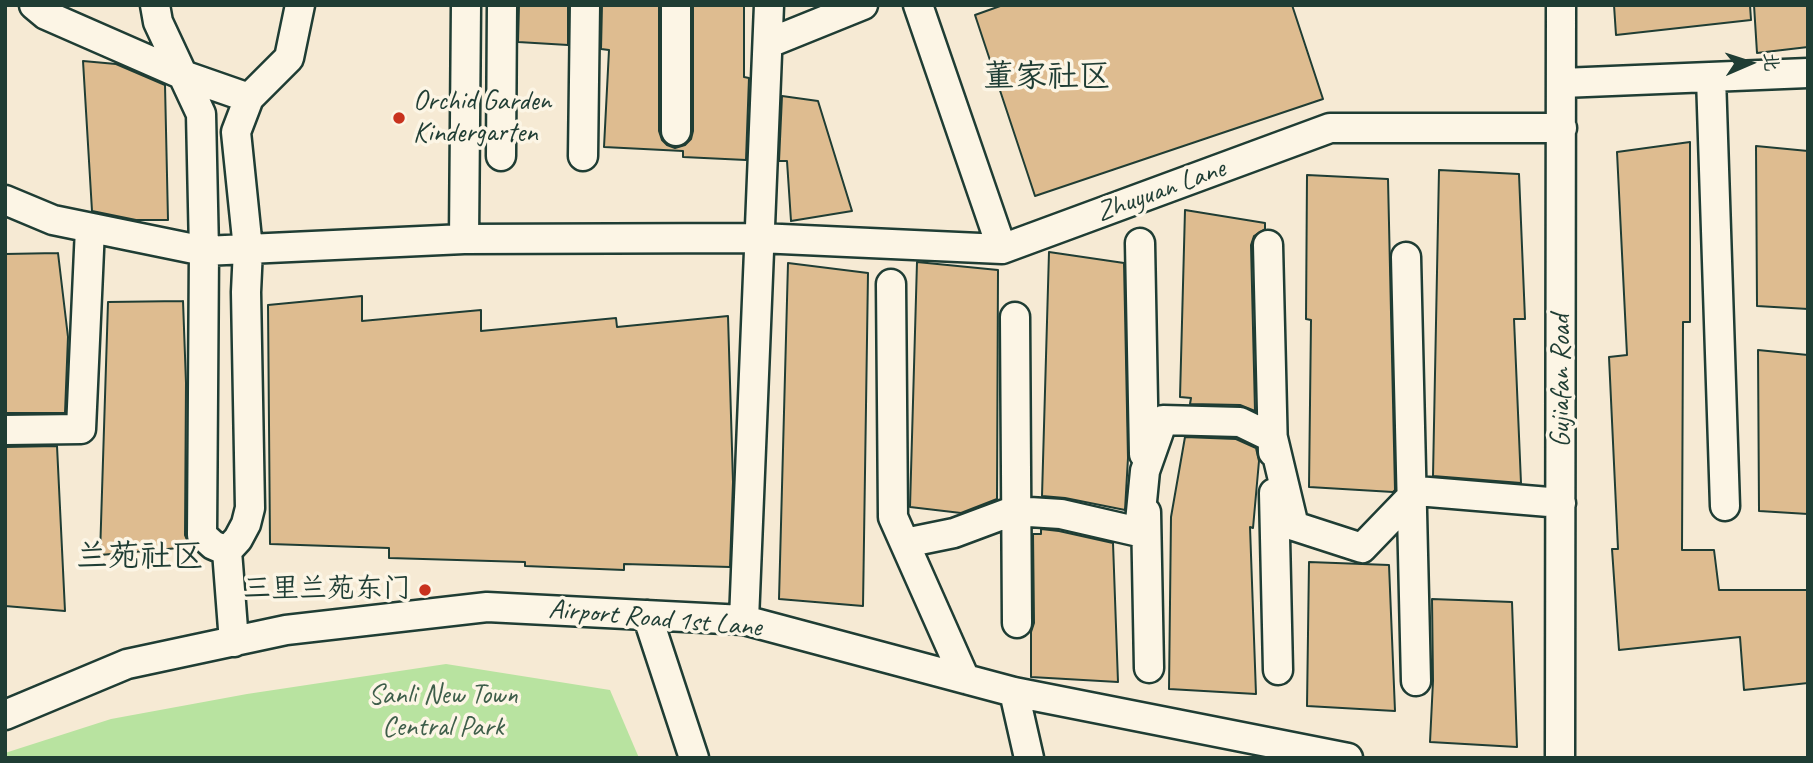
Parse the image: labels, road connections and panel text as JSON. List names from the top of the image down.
{
  "streets": {
    "street": ["Zhuyuan Lane", "Gujiafan Road", "Airport Road 1st Lane"]
  },
  "crossings": [
    ["Zhuyuan Lane", "Gujiafan Road"]
  ],
  "districts": ["董家社区", "兰苑社区"],
  "parks": ["Sanli New Town Central Park"],
  "places": ["Orchid Garden Kindergarten", "三里兰苑东门"],
  "north": "right"
}
